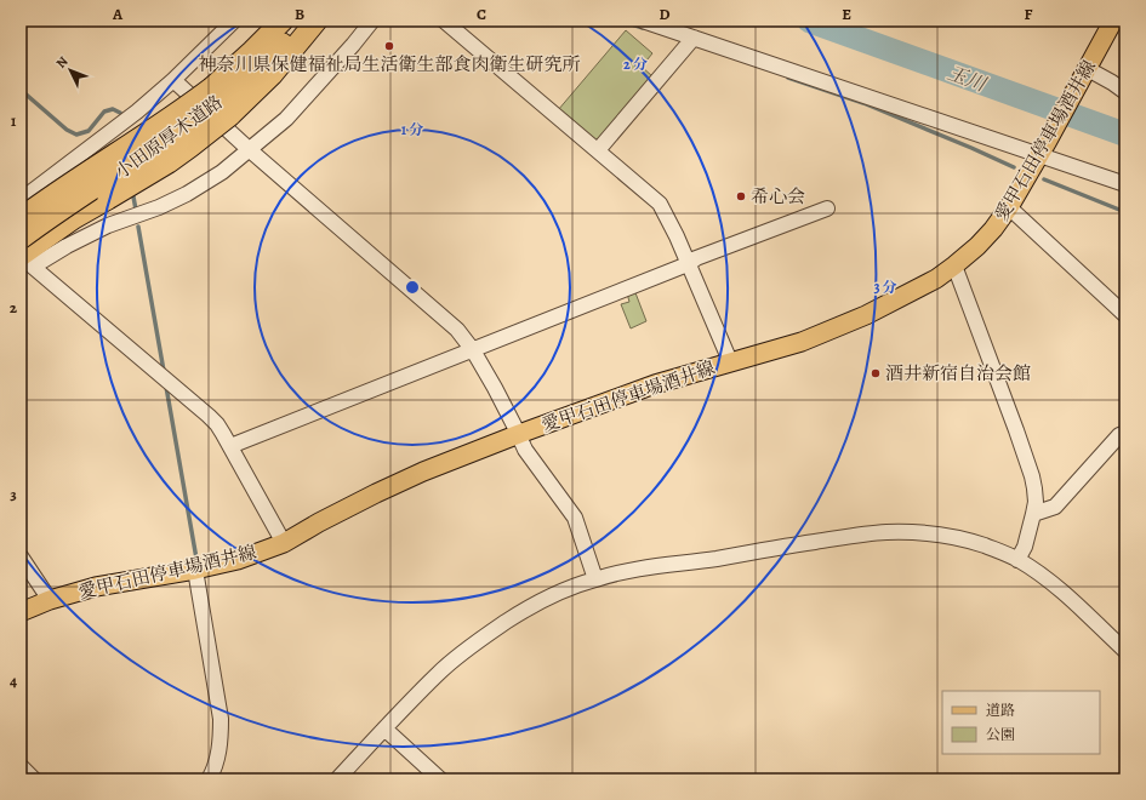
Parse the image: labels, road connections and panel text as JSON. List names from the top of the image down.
{
  "streets": {
    "highway": ["小田原厚木道路"],
    "main road": ["愛甲石田停車場酒井線"]
  },
  "water": ["玉川"],
  "places": ["神奈川県保健福祉局生活衛生部食肉衛生研究所", "希心会", "酒井新宿自治会館"],
  "legend": ["道路", "公園"],
  "north": "top left",
  "grid": {
    "columns": [
      "A",
      "B",
      "C",
      "D",
      "E",
      "F"
    ],
    "rows": [
      "1",
      "2",
      "3",
      "4"
    ]
  },
  "rings": ["2 分", "1 分", "3 分"]
}
